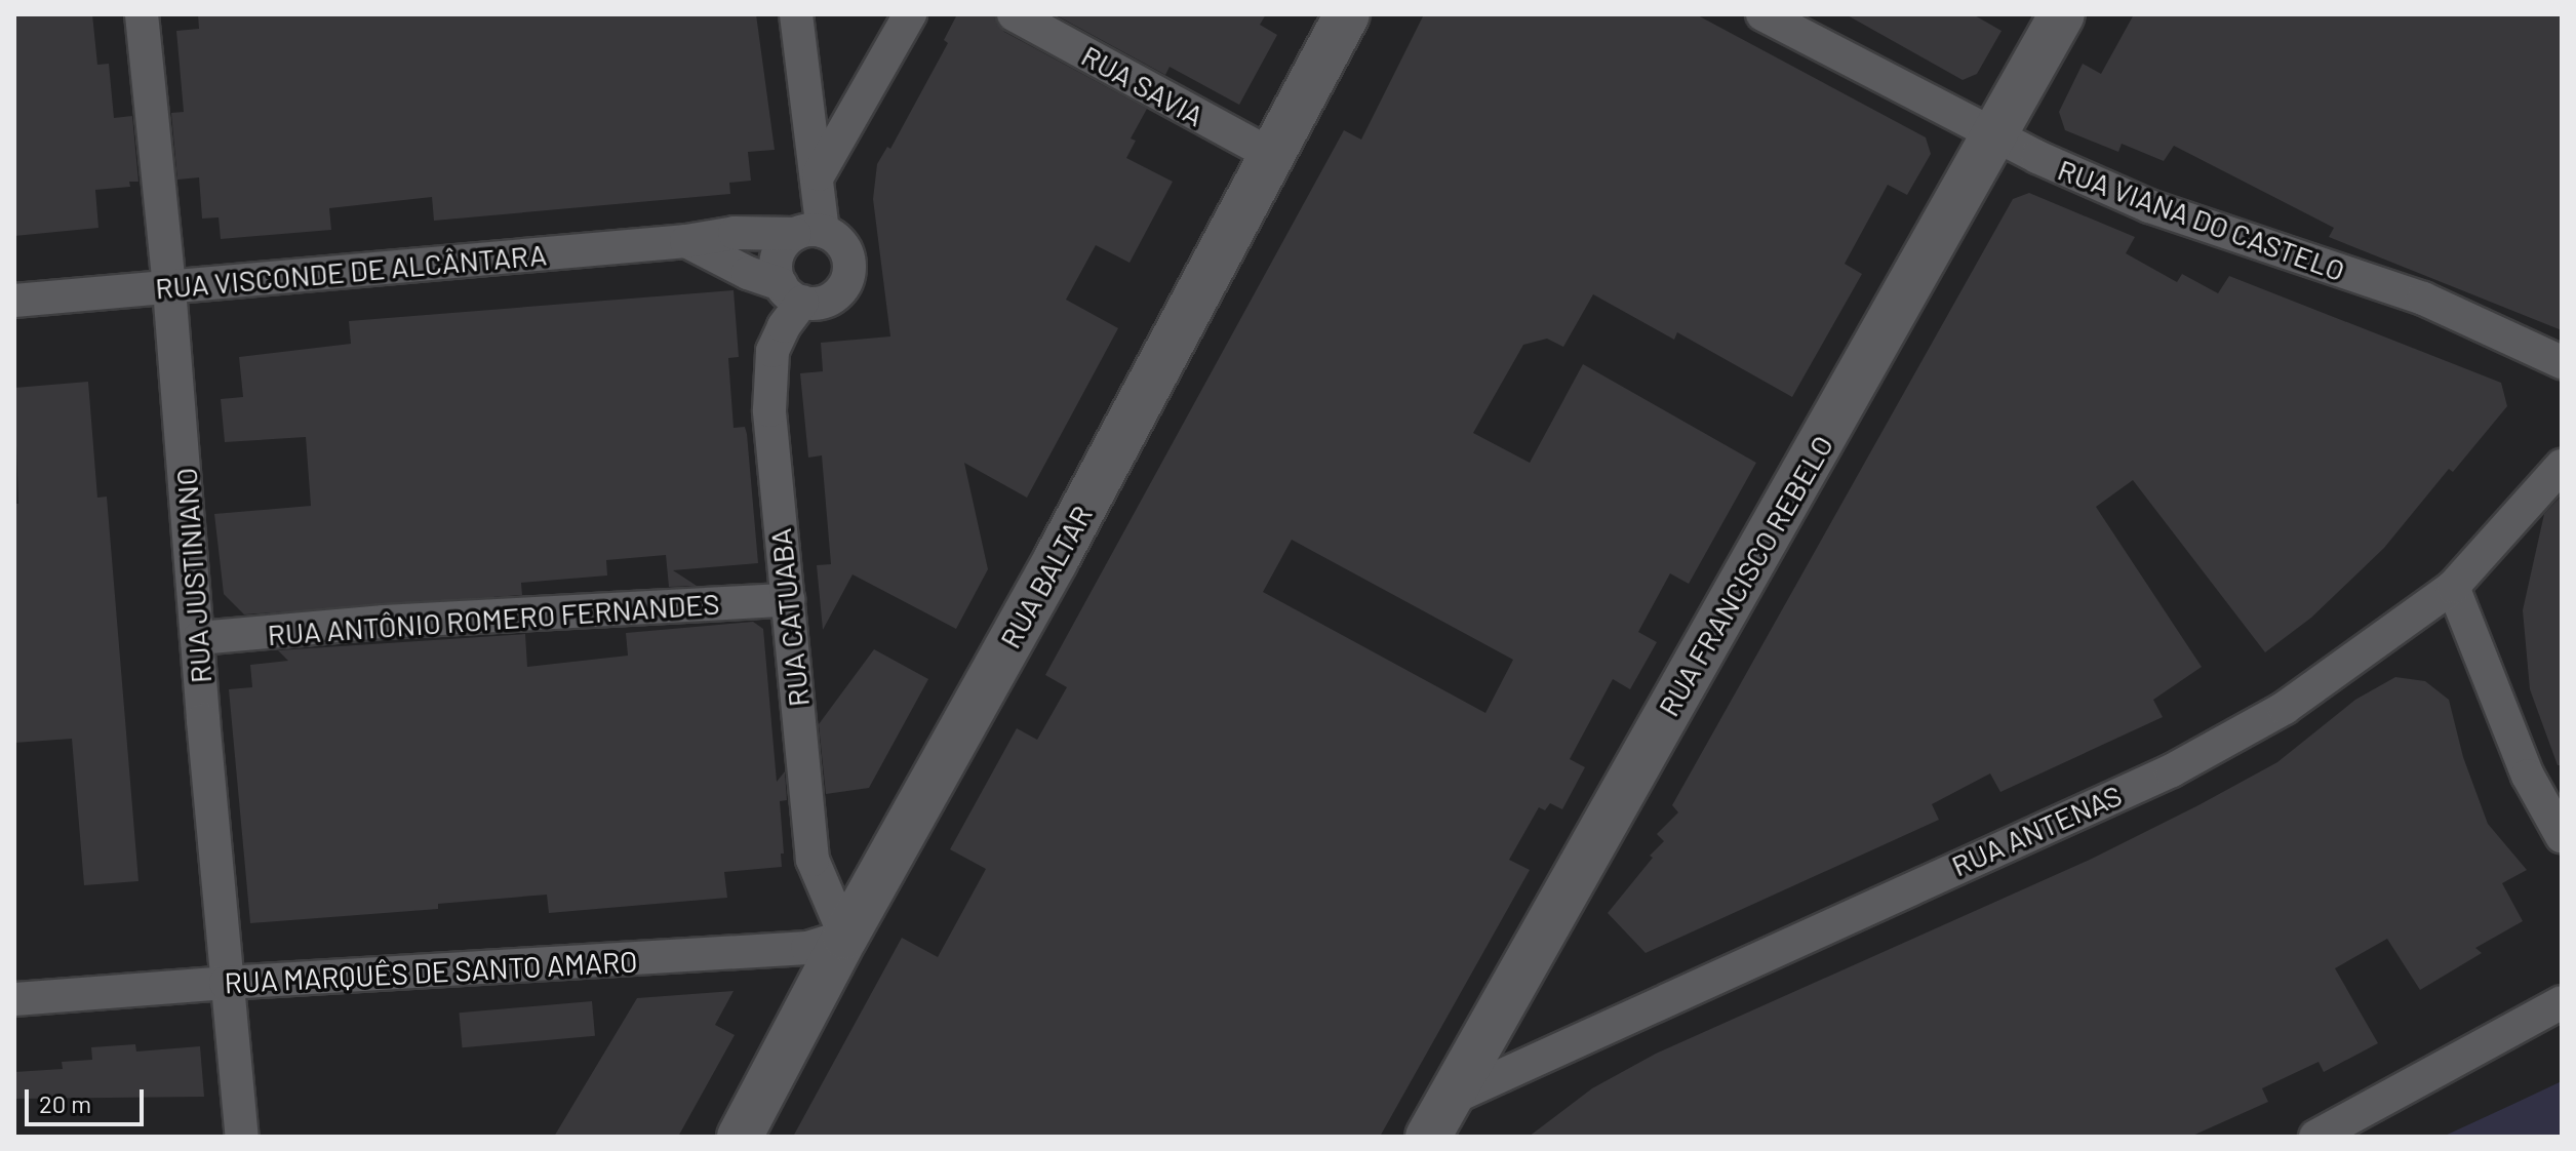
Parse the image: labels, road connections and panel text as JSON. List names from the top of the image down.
{
  "streets": {
    "street": [
      "RUA SAVIA",
      "RUA VIANA DO CASTELO",
      "RUA VISCONDE DE ALCÂNTARA",
      "RUA JUSTINIANO",
      "RUA FRANCISCO REBELO",
      "RUA BALTAR",
      "RUA CATUABA",
      "RUA ANTÔNIO ROMERO FERNANDES",
      "RUA ANTENAS",
      "RUA MARQUÊS DE SANTO AMARO"
    ]
  },
  "crossings": [
    ["RUA SAVIA", "RUA BALTAR"],
    ["RUA VIANA DO CASTELO", "RUA FRANCISCO REBELO"],
    ["RUA VISCONDE DE ALCÂNTARA", "RUA JUSTINIANO"],
    ["RUA VISCONDE DE ALCÂNTARA", "RUA CATUABA"],
    ["RUA JUSTINIANO", "RUA ANTÔNIO ROMERO FERNANDES"],
    ["RUA JUSTINIANO", "RUA MARQUÊS DE SANTO AMARO"],
    ["RUA FRANCISCO REBELO", "RUA ANTENAS"],
    ["RUA BALTAR", "RUA CATUABA"],
    ["RUA BALTAR", "RUA MARQUÊS DE SANTO AMARO"],
    ["RUA CATUABA", "RUA ANTÔNIO ROMERO FERNANDES"],
    ["RUA CATUABA", "RUA MARQUÊS DE SANTO AMARO"]
  ],
  "scale_bar": "20 m"
}
